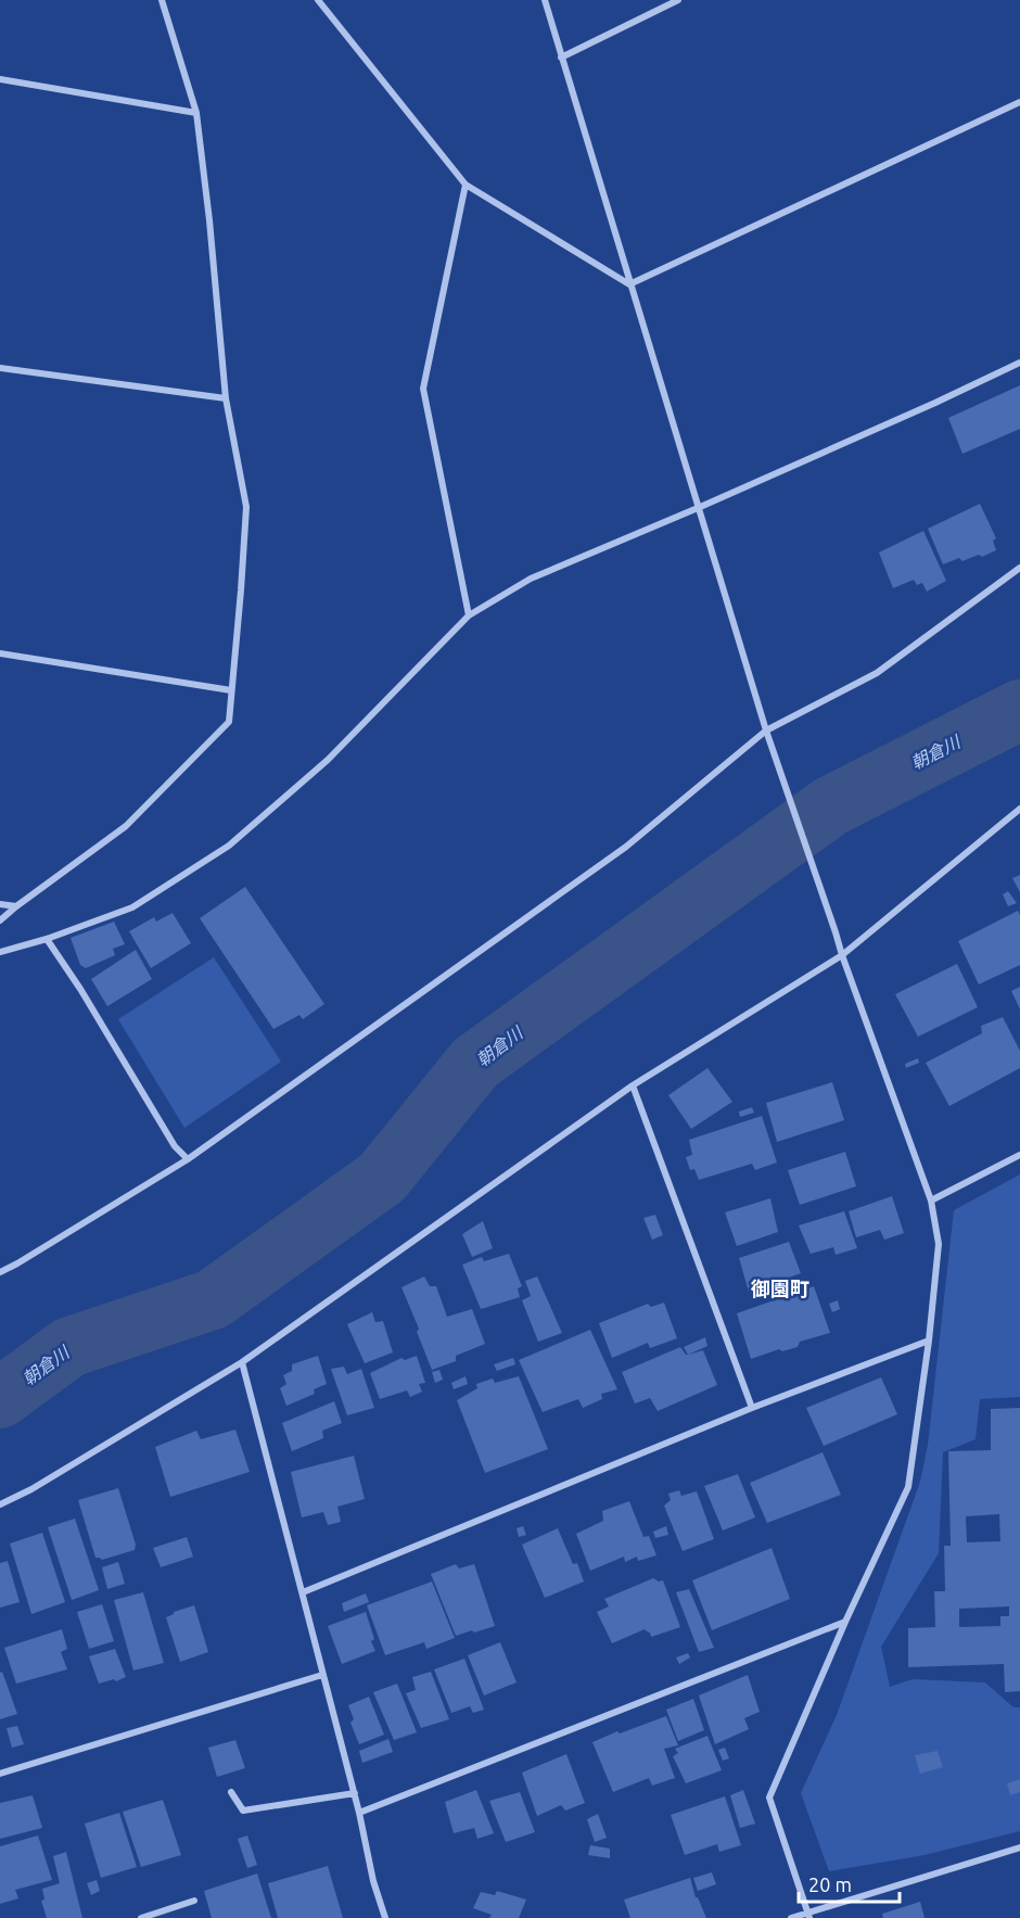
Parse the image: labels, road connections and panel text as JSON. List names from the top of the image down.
{
  "districts": ["御園町"],
  "water": ["朝倉川"],
  "scale_bar": "20 m"
}
